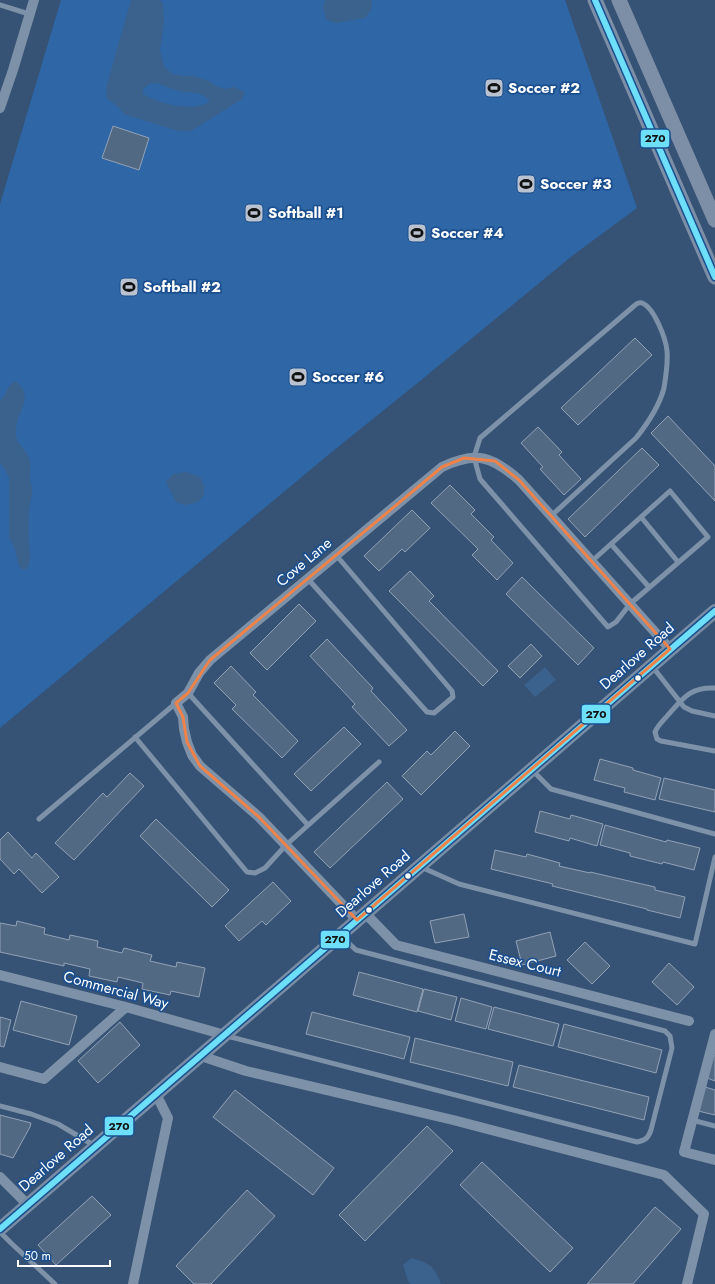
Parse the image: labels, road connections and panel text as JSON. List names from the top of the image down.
{
  "streets": {
    "main road": ["Dearlove Road"],
    "street": ["Cove Lane", "Essex Court", "Commercial Way"]
  },
  "crossings": [
    ["Cove Lane", "Dearlove Road"],
    ["Dearlove Road", "Essex Court"],
    ["Dearlove Road", "Commercial Way"]
  ],
  "places": {
    "sports": [
      "Soccer #2",
      "Soccer #3",
      "Softball #1",
      "Soccer #4",
      "Softball #2",
      "Soccer #6"
    ]
  },
  "lines": ["transit line 270"],
  "scale_bar": "50 m"
}
